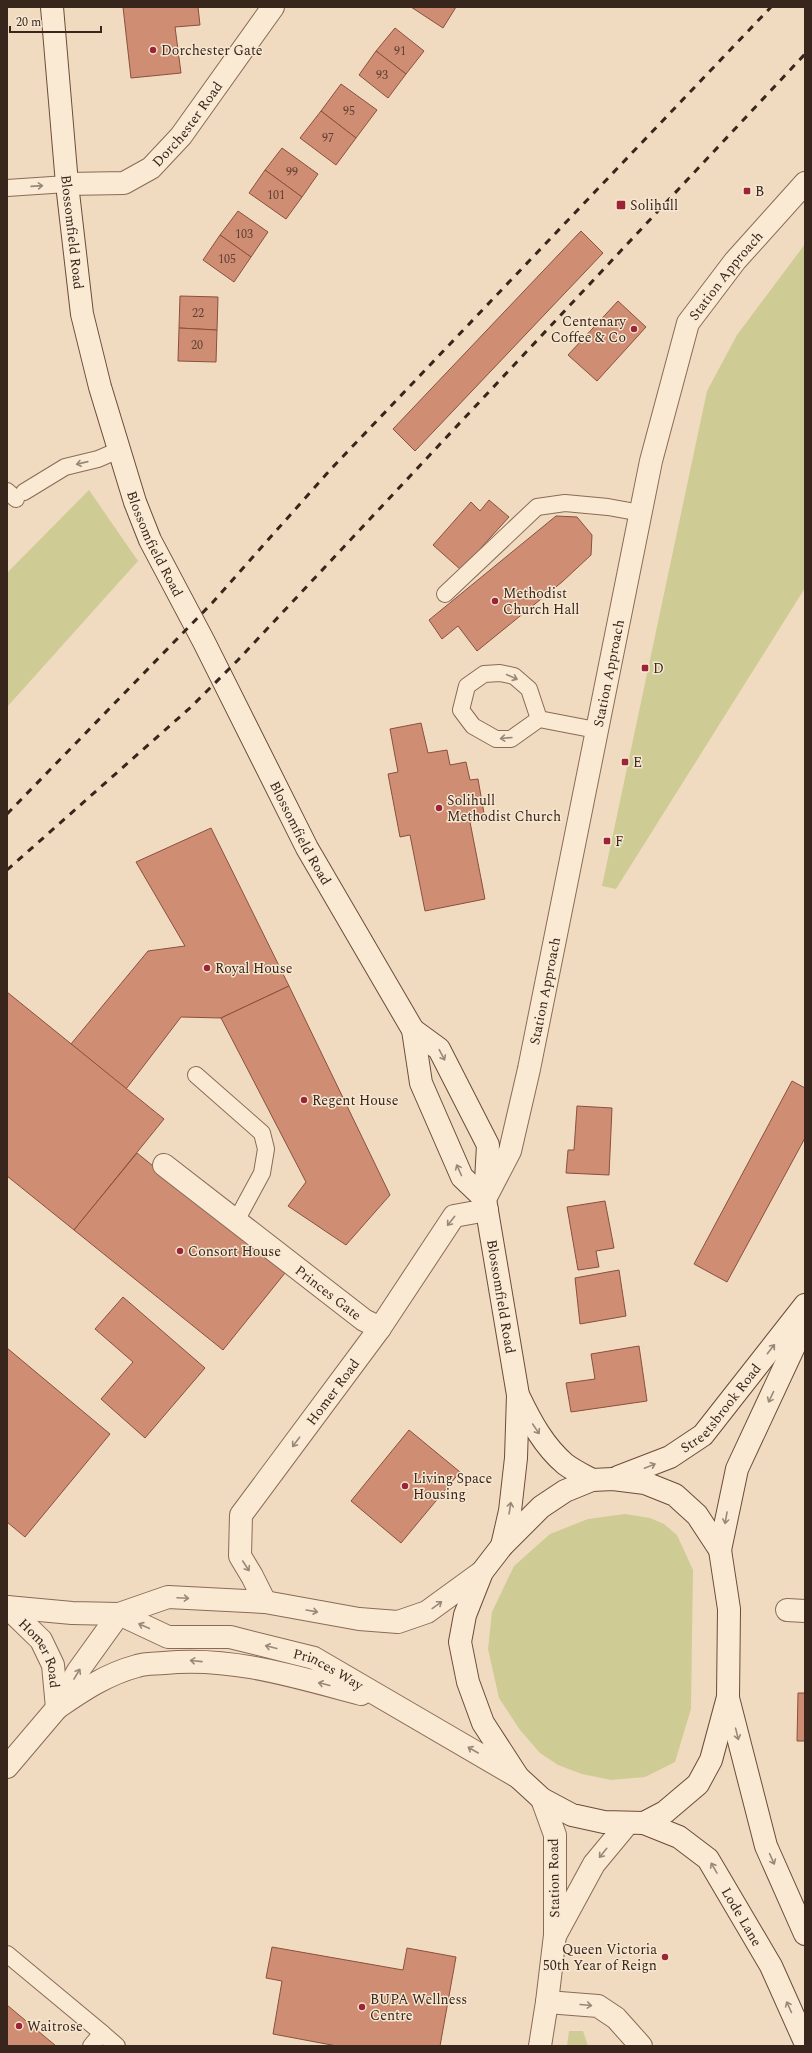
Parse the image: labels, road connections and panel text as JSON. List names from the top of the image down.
{
  "streets": {
    "street": [
      "Dorchester Road",
      "Blossomfield Road",
      "Station Approach",
      "Princes Gate",
      "Homer Road",
      "Streetsbrook Road",
      "Princes Way",
      "Station Road",
      "Lode Lane"
    ]
  },
  "crossings": [
    ["Dorchester Road", "Blossomfield Road"],
    ["Blossomfield Road", "Station Approach"],
    ["Blossomfield Road", "Homer Road"],
    ["Station Approach", "Homer Road"],
    ["Princes Gate", "Homer Road"],
    ["Homer Road", "Princes Way"],
    ["Station Road", "Lode Lane"]
  ],
  "one_way": ["Station Road"],
  "places": {
    "other": [
      "Dorchester Gate",
      "Centenary Coffee & Co",
      "Methodist Church Hall",
      "Solihull Methodist Church",
      "Royal House",
      "Regent House",
      "Consort House",
      "Living Space Housing",
      "Queen Victoria 50th Year of Reign",
      "BUPA Wellness Centre",
      "Waitrose"
    ],
    "transit": [
      "B",
      "Solihull",
      "D",
      "E",
      "F"
    ]
  },
  "house_numbers": [
    "91",
    "93",
    "95",
    "97",
    "99",
    "101",
    "103",
    "105",
    "22",
    "20"
  ],
  "scale_bar": "20 m"
}
